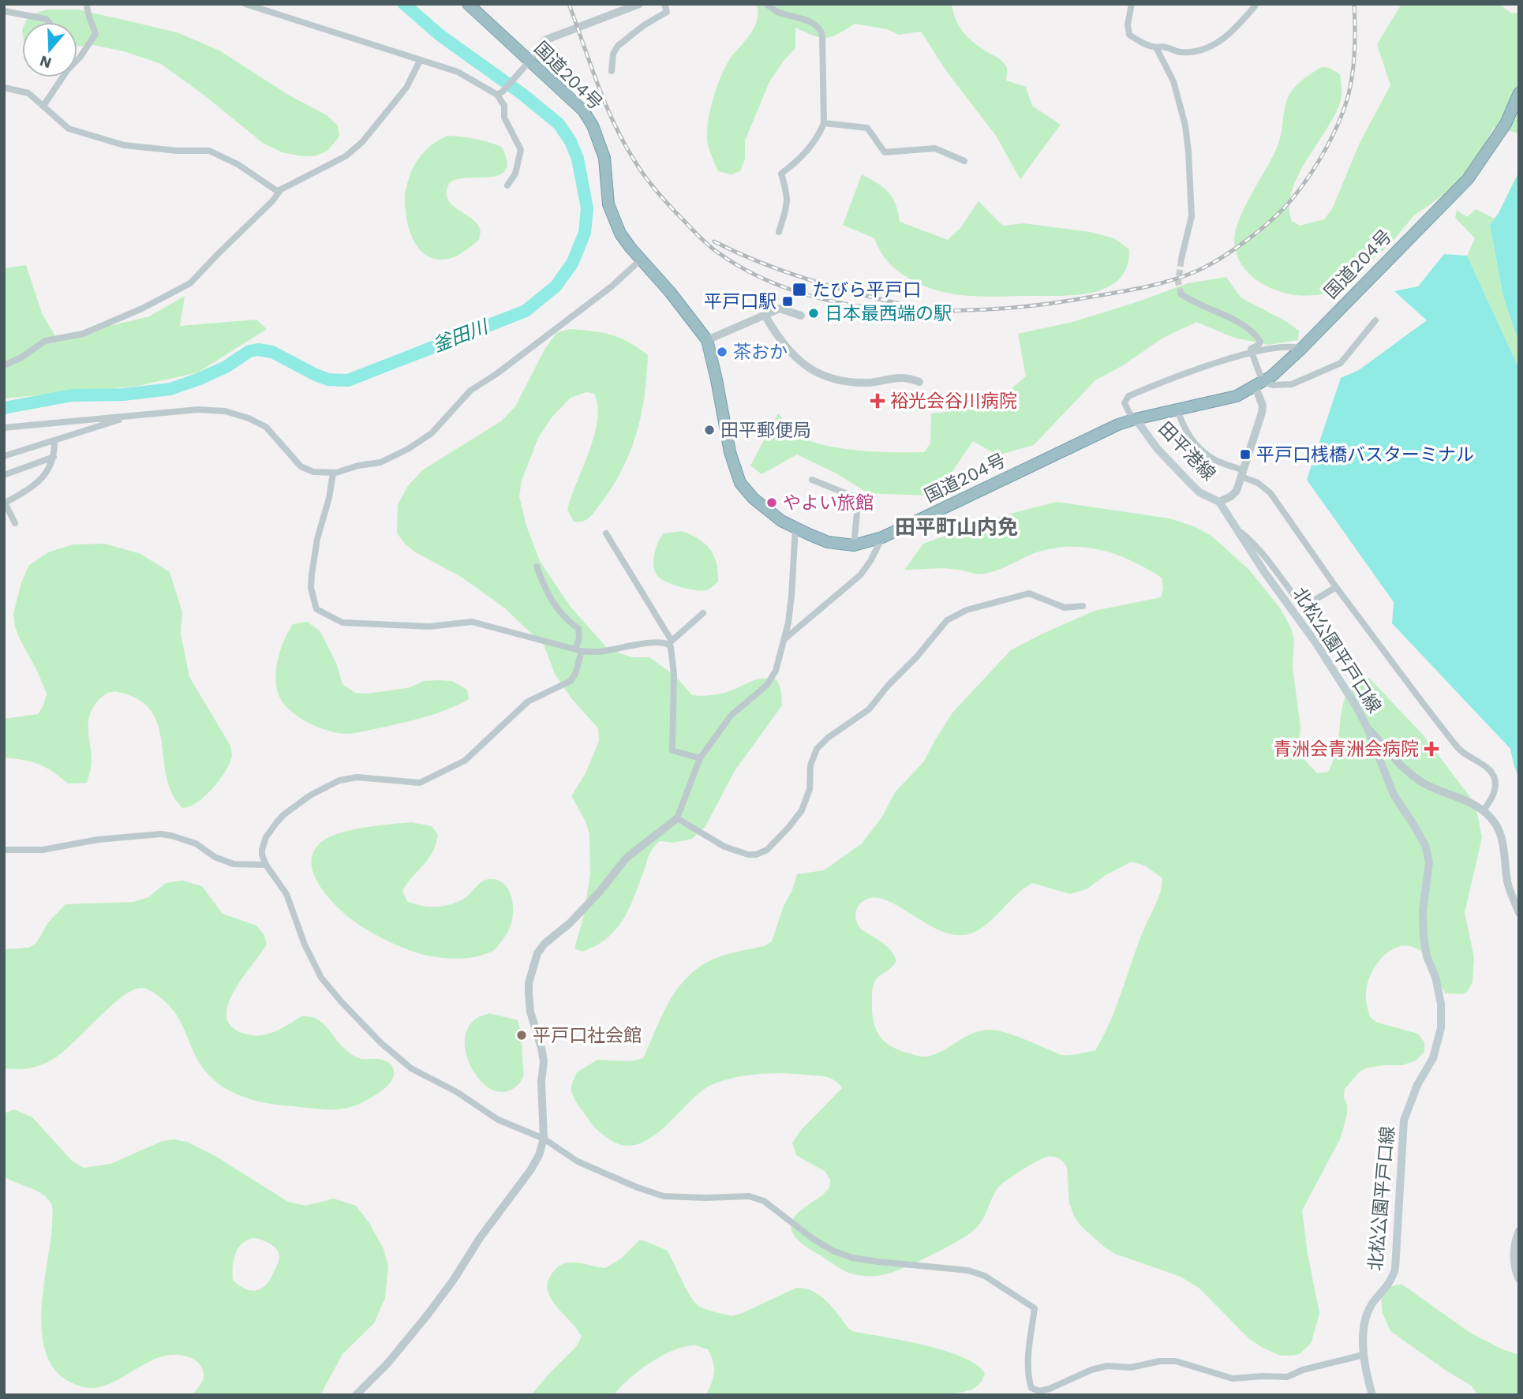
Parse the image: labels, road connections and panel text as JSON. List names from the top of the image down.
{
  "streets": {
    "highway": ["国道204号"],
    "main road": ["田平港線", "北松公園平戸口線"]
  },
  "crossings": [
    ["国道204号", "田平港線"],
    ["田平港線", "北松公園平戸口線"]
  ],
  "districts": ["田平町山内免"],
  "water": ["釜田川"],
  "places": {
    "transit": ["たびら平戸口", "平戸口駅", "平戸口桟橋バスターミナル"],
    "other": [
      "日本最西端の駅",
      "茶おか",
      "田平郵便局",
      "やよい旅館",
      "平戸口社会館"
    ],
    "health": ["裕光会谷川病院", "青洲会青洲会病院"]
  },
  "north": "bottom"
}
